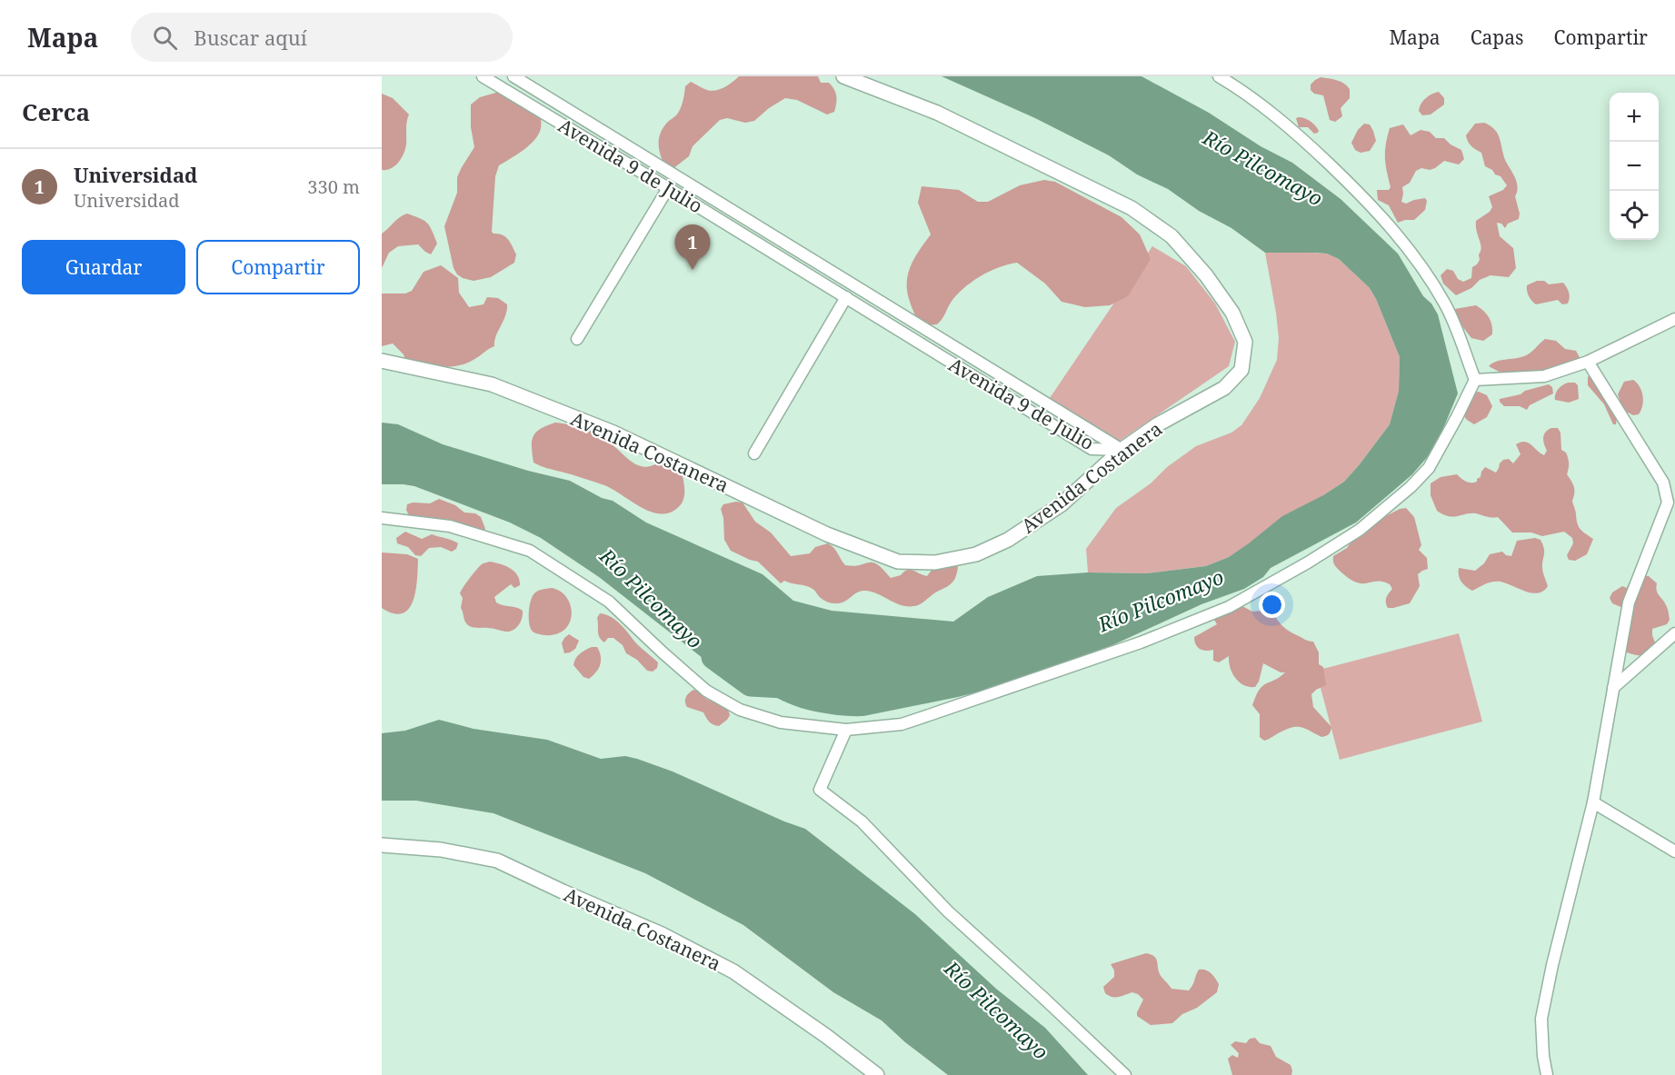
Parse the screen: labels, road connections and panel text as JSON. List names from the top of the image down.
{
  "streets": {
    "street": ["Avenida 9 de Julio", "Avenida Costanera"]
  },
  "crossings": [
    ["Avenida 9 de Julio", "Avenida Costanera"]
  ],
  "water": ["Río Pilcomayo"],
  "page": {
    "header": "Mapa",
    "search": "Buscar aquí",
    "nav": ["Mapa", "Capas", "Compartir"],
    "heading": "Cerca",
    "map_buttons": ["+", "−"],
    "list": [
      {
        "mark": "1",
        "name": "Universidad",
        "note": "Universidad",
        "value": "330 m"
      }
    ],
    "buttons": ["Guardar", "Compartir"],
    "pins": "1"
  }
}
